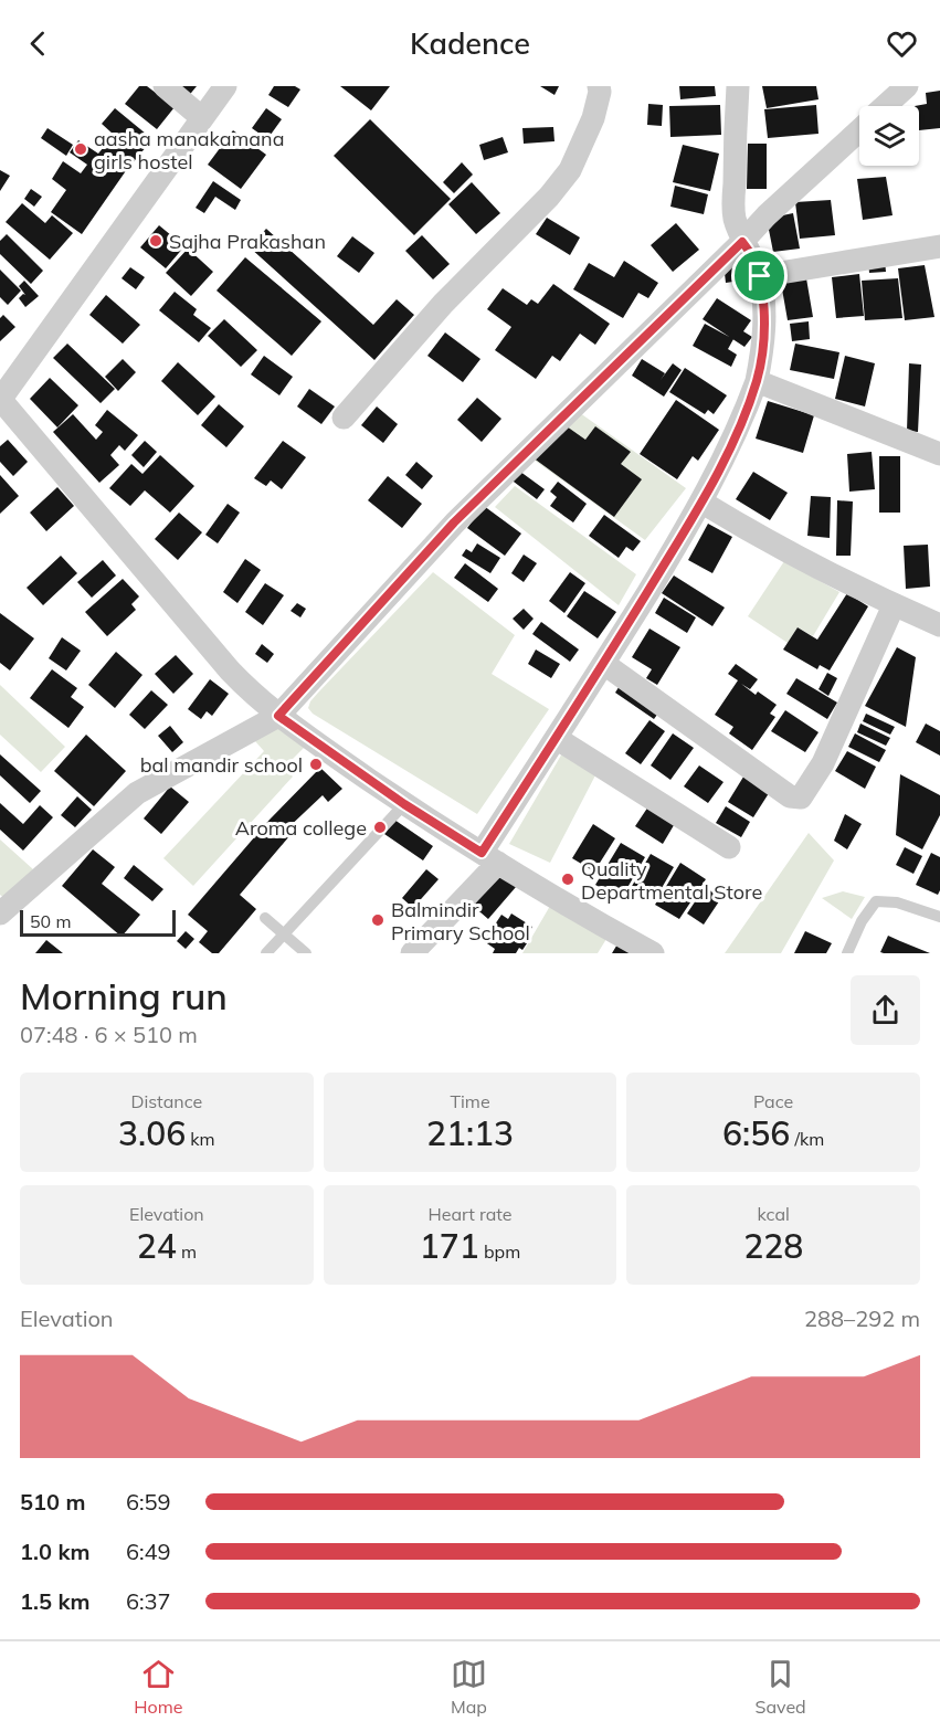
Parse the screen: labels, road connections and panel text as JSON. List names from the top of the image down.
{
  "places": [
    "aasha manakamana girls hostel",
    "Sajha Prakashan",
    "bal mandir school",
    "Aroma college",
    "Quality Departmental Store",
    "Balmindir Primary School"
  ],
  "scale_bar": "50 m",
  "page": {
    "header": "Kadence",
    "scale": "50 m",
    "heading": ["Morning run", "07:48 · 6 × 510 m"],
    "stats": [
      ["Distance", "3.06 km"],
      ["Time", "21:13"],
      ["Pace", "6:56 /km"],
      ["Elevation", "24 m"],
      ["Heart rate", "171 bpm"],
      ["kcal", "228"]
    ],
    "chart": ["Elevation", "288–292 m"],
    "list": [
      {
        "name": "510 m",
        "note": "6:59"
      },
      {
        "name": "1.0 km",
        "note": "6:49"
      },
      {
        "name": "1.5 km",
        "note": "6:37"
      }
    ],
    "tabs": ["Home", "Map", "Saved"]
  }
}
